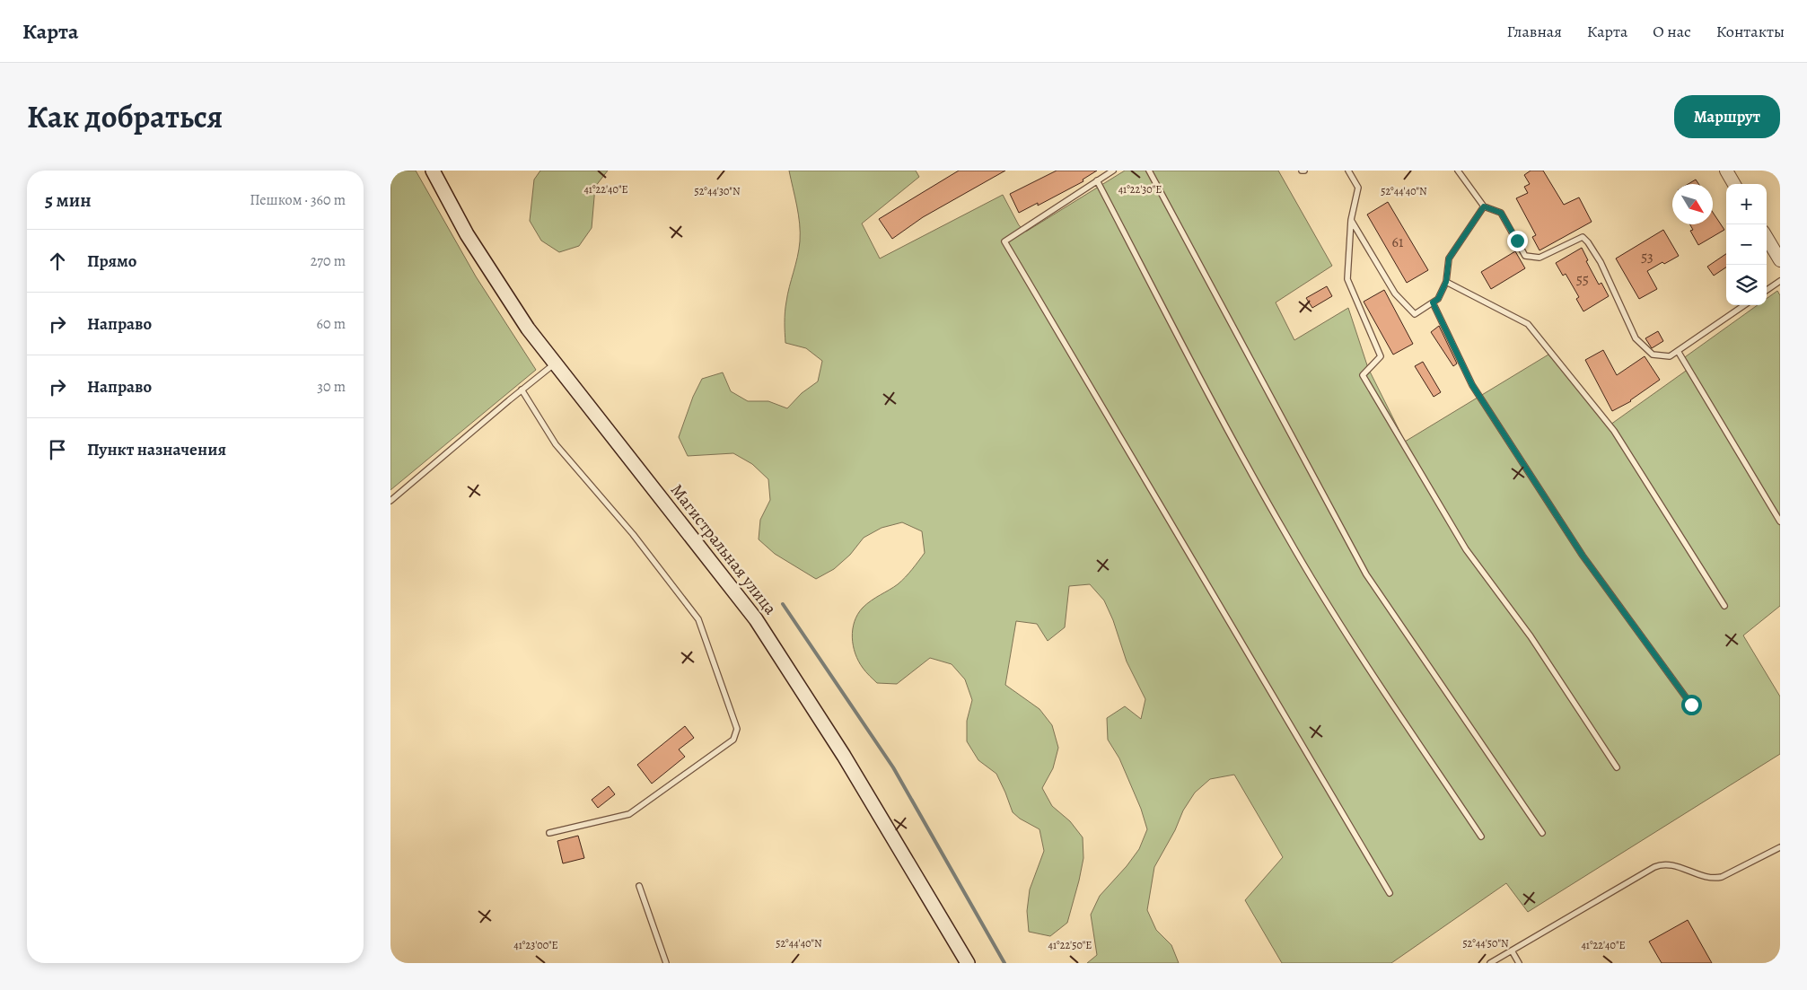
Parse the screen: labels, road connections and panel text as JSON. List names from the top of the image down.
{
  "streets": {
    "main road": ["Магистральная улица"]
  },
  "house_numbers": ["61", "53", "55"],
  "north": "bottom right",
  "page": {
    "header": "Карта",
    "nav": [
      "Главная",
      "Карта",
      "О нас",
      "Контакты"
    ],
    "title": "Как добраться",
    "buttons": "Маршрут",
    "heading": ["5 мин", "Пешком · 360 m"],
    "map_buttons": ["+", "−"],
    "list": [
      ["Прямо", "270 m"],
      ["Направо", "60 m"],
      ["Направо", "30 m"],
      "Пункт назначения"
    ]
  },
  "coordinates": [
    "41°22'40\"E",
    "41°22'30\"E",
    "52°44'30\"N",
    "52°44'40\"N",
    "52°44'50\"N",
    "41°23'00\"E",
    "41°22'50\"E"
  ]
}
